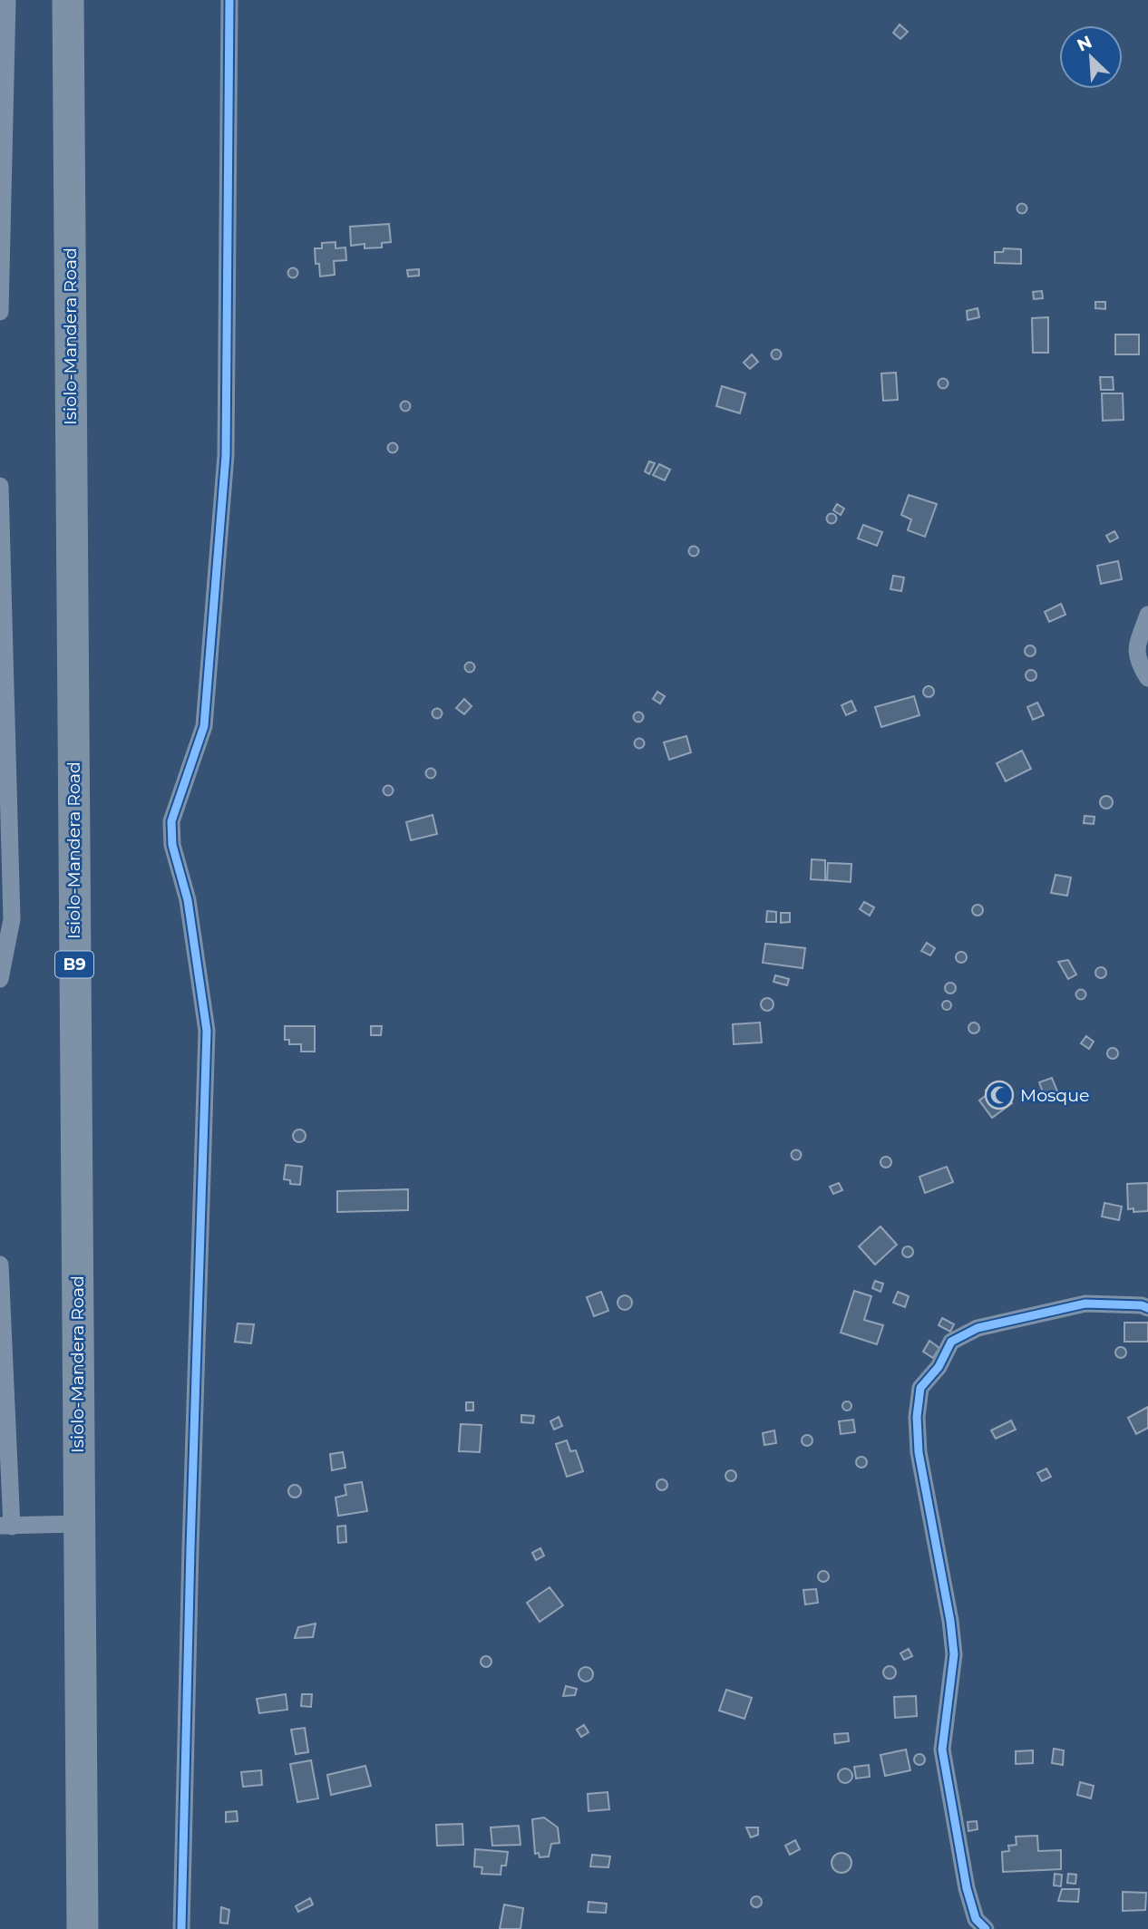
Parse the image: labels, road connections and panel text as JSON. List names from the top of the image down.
{
  "streets": {
    "highway": ["Isiolo-Mandera Road", "B9"]
  },
  "places": {
    "mosque": ["Mosque"]
  },
  "north": "top left"
}
